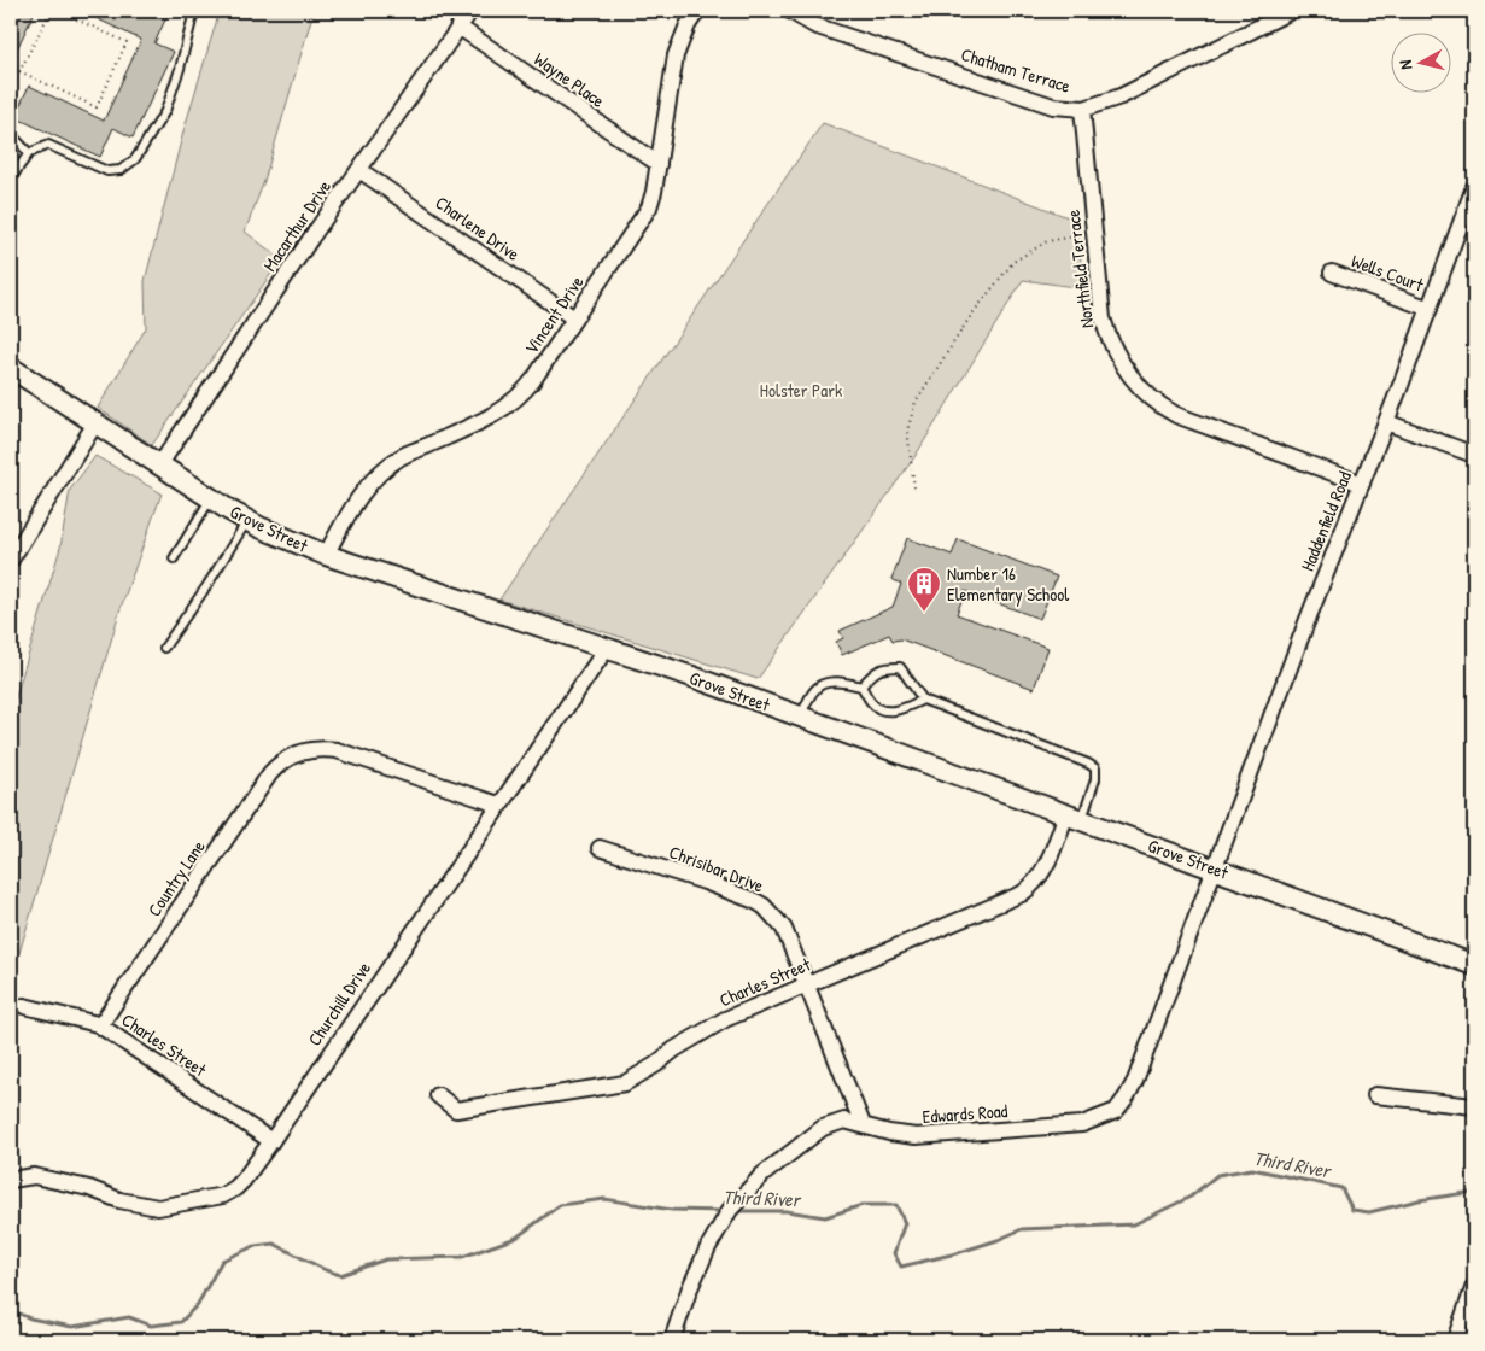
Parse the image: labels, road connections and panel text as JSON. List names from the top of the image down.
{
  "streets": {
    "street": [
      "Chatham Terrace",
      "Wayne Place",
      "Macarthur Drive",
      "Charlene Drive",
      "Northfield Terrace",
      "Wells Court",
      "Vincent Drive",
      "Haddenfield Road",
      "Grove Street",
      "Chrisibar Drive",
      "Country Lane",
      "Charles Street",
      "Churchill Drive",
      "Edwards Road"
    ]
  },
  "crossings": [
    ["Chatham Terrace", "Northfield Terrace"],
    ["Wayne Place", "Macarthur Drive"],
    ["Wayne Place", "Vincent Drive"],
    ["Macarthur Drive", "Charlene Drive"],
    ["Macarthur Drive", "Grove Street"],
    ["Charlene Drive", "Vincent Drive"],
    ["Northfield Terrace", "Haddenfield Road"],
    ["Wells Court", "Haddenfield Road"],
    ["Vincent Drive", "Grove Street"],
    ["Haddenfield Road", "Grove Street"],
    ["Haddenfield Road", "Edwards Road"],
    ["Grove Street", "Charles Street"],
    ["Grove Street", "Churchill Drive"],
    ["Grove Street", "Edwards Road"],
    ["Chrisibar Drive", "Charles Street"],
    ["Chrisibar Drive", "Edwards Road"],
    ["Country Lane", "Charles Street"],
    ["Country Lane", "Churchill Drive"],
    ["Charles Street", "Churchill Drive"]
  ],
  "water": ["Third River"],
  "parks": ["Holster Park"],
  "places": {
    "building": ["Number 16 Elementary School"]
  },
  "north": "left"
}
